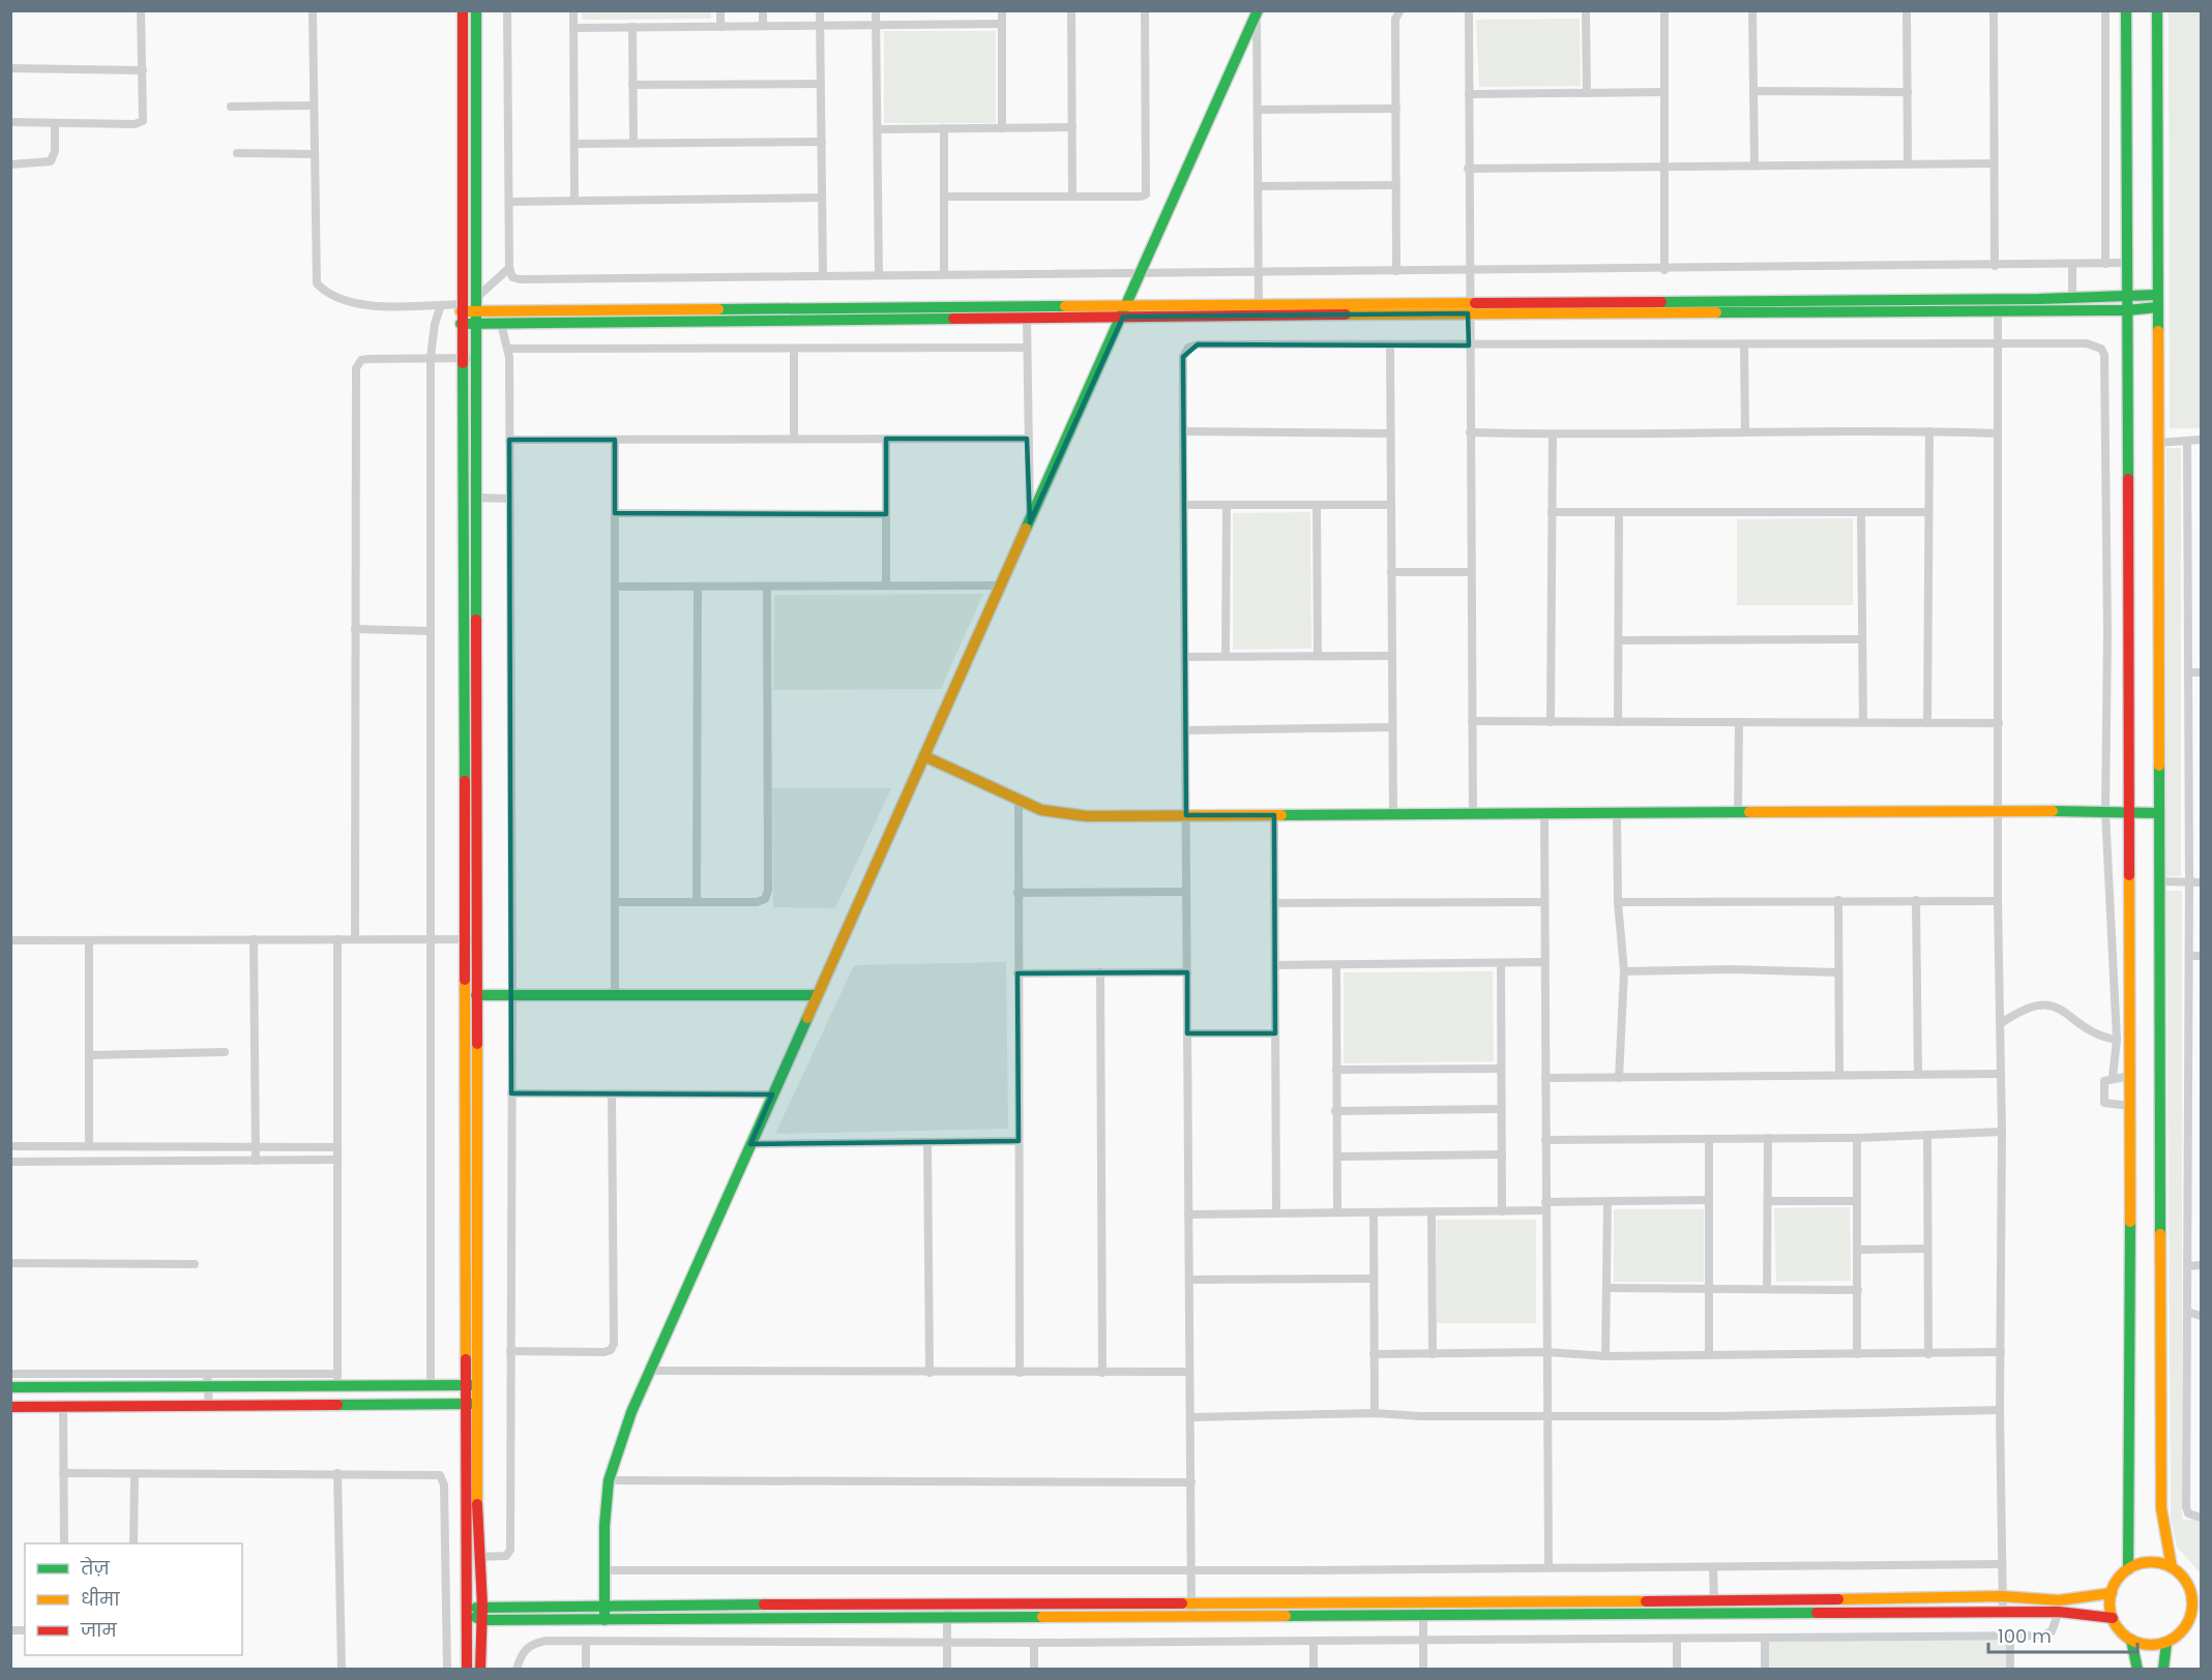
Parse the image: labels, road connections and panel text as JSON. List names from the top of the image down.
{
  "legend": ["तेज़", "धीमा", "जाम"],
  "scale_bar": "100 m"
}
